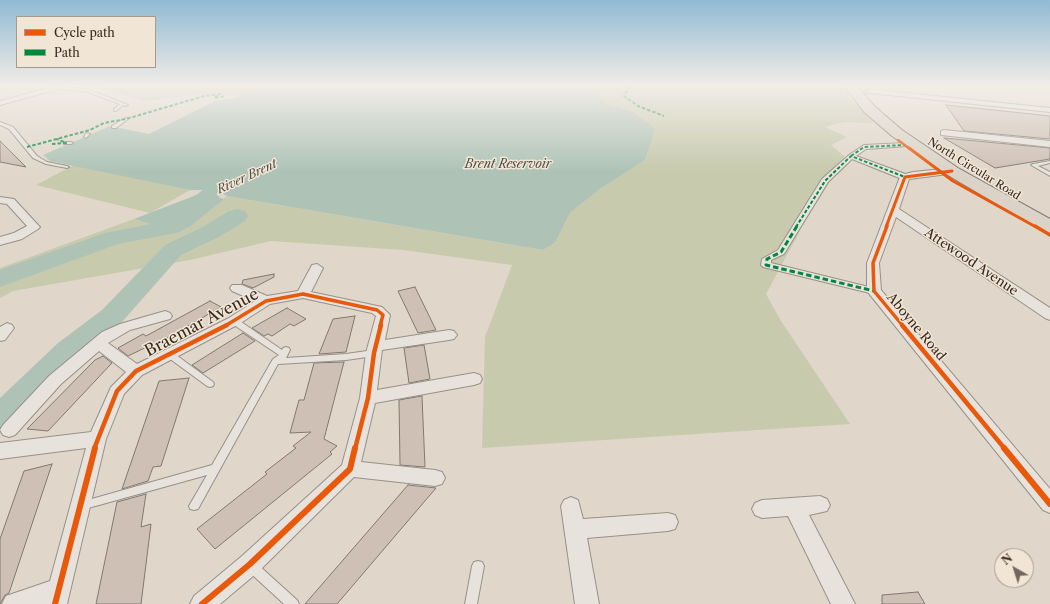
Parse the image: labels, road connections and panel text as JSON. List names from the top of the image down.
{
  "streets": {
    "highway": ["North Circular Road"],
    "street": ["Attewood Avenue", "Braemar Avenue", "Aboyne Road"]
  },
  "crossings": [
    ["Attewood Avenue", "Aboyne Road"]
  ],
  "water": ["Brent Reservoir", "River Brent"],
  "legend": ["Cycle path", "Path"],
  "north": "top left"
}
